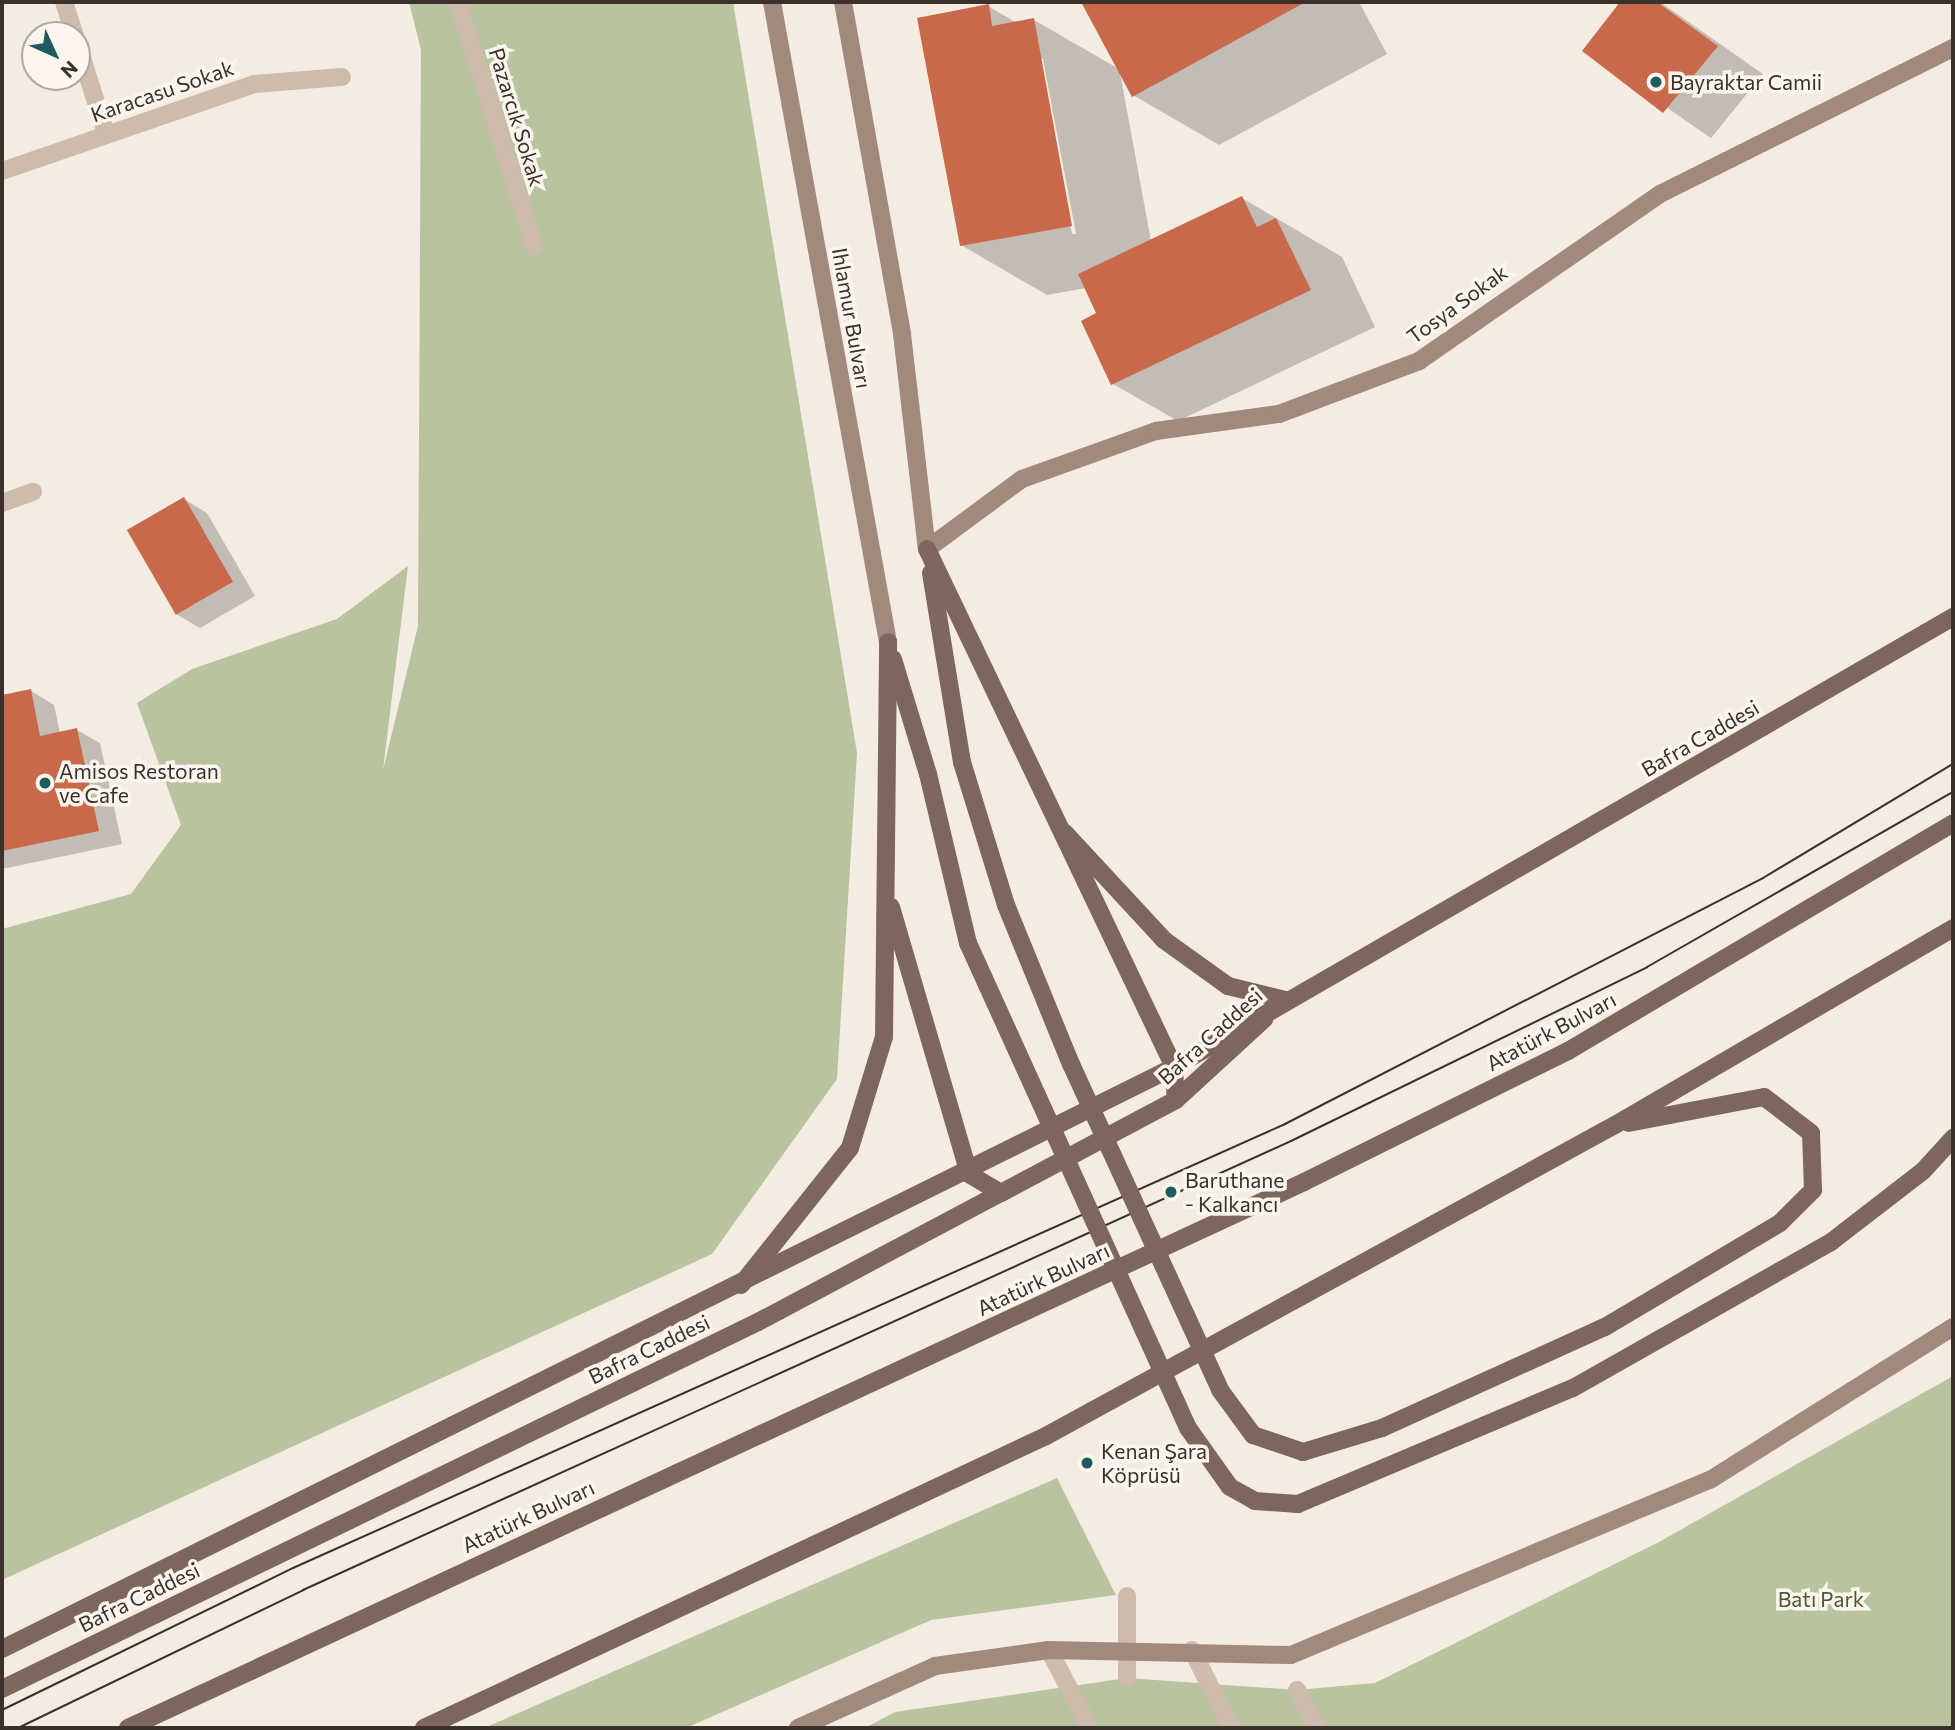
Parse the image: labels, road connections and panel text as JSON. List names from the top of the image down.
{
  "streets": {
    "main road": [
      "Tosya Sokak",
      "Ihlamur Bulvarı",
      "Bafra Caddesi",
      "Atatürk Bulvarı"
    ],
    "street": ["Karacasu Sokak", "Pazarcık Sokak"]
  },
  "crossings": [
    ["Tosya Sokak", "Ihlamur Bulvarı"]
  ],
  "parks": ["Batı Park"],
  "places": [
    "Bayraktar Camii",
    "Amisos Restoran ve Cafe",
    "Baruthane - Kalkancı",
    "Kenan Şara Köprüsü"
  ],
  "north": "bottom right"
}
